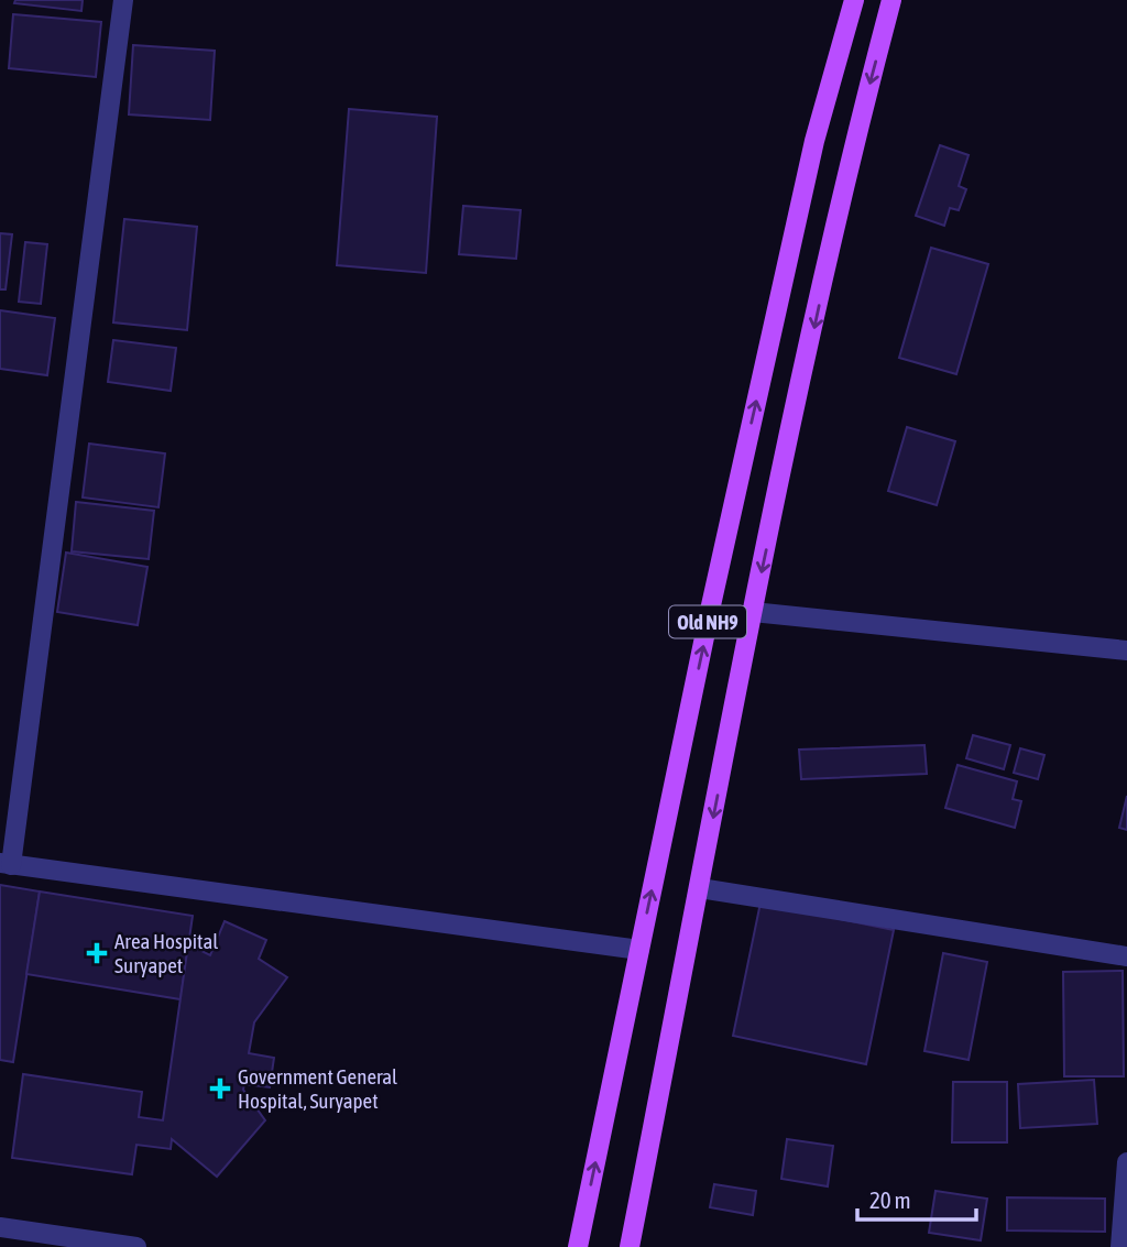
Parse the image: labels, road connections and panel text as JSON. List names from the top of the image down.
{
  "streets": {
    "main road": ["Old NH9"]
  },
  "places": {
    "health": ["Area Hospital Suryapet", "Government General Hospital, Suryapet"]
  },
  "scale_bar": "20 m"
}
